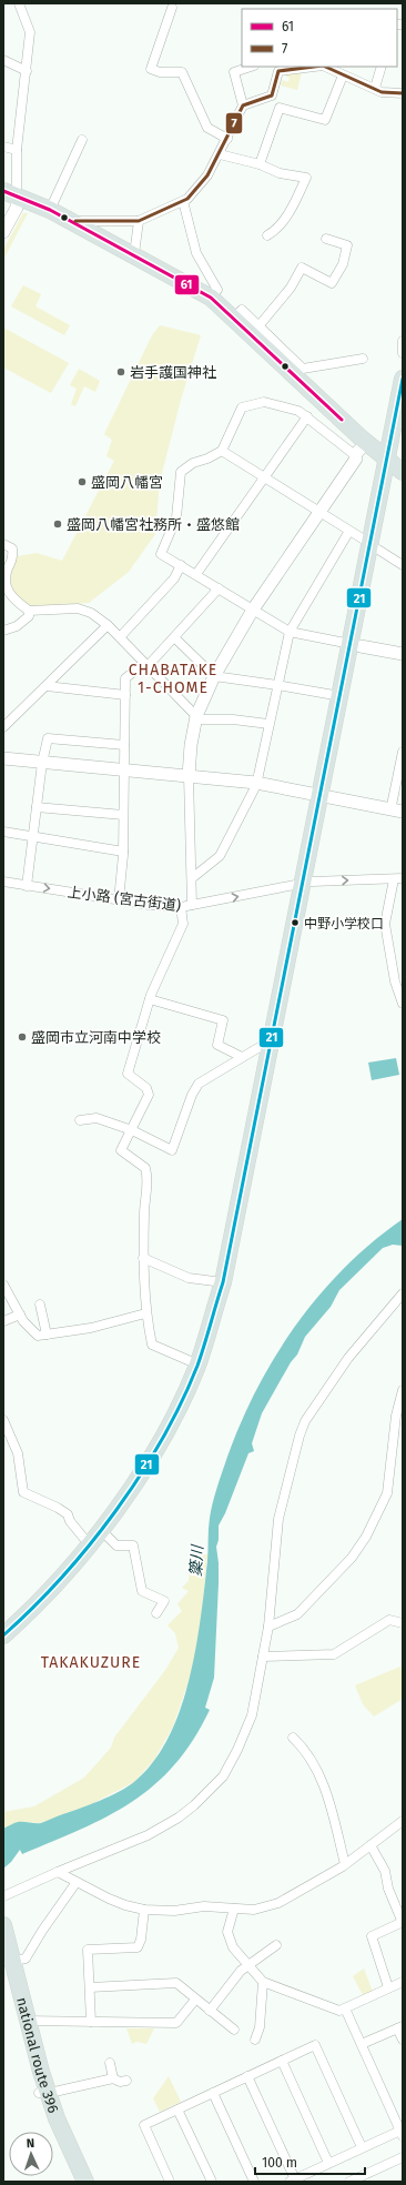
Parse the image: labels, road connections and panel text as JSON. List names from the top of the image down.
{
  "streets": {
    "highway": ["national route 396"],
    "street": ["上小路 (宮古街道)"]
  },
  "districts": ["CHABATAKE 1-CHOME", "TAKAKUZURE"],
  "water": ["簗川"],
  "places": [
    "岩手護国神社",
    "盛岡八幡宮",
    "盛岡八幡宮社務所・盛悠館",
    "中野小学校口",
    "盛岡市立河南中学校"
  ],
  "lines": ["transit line 7", "transit line 61", "transit line 21"],
  "legend": ["61", "7"],
  "scale_bar": "100 m",
  "north": "top"
}
